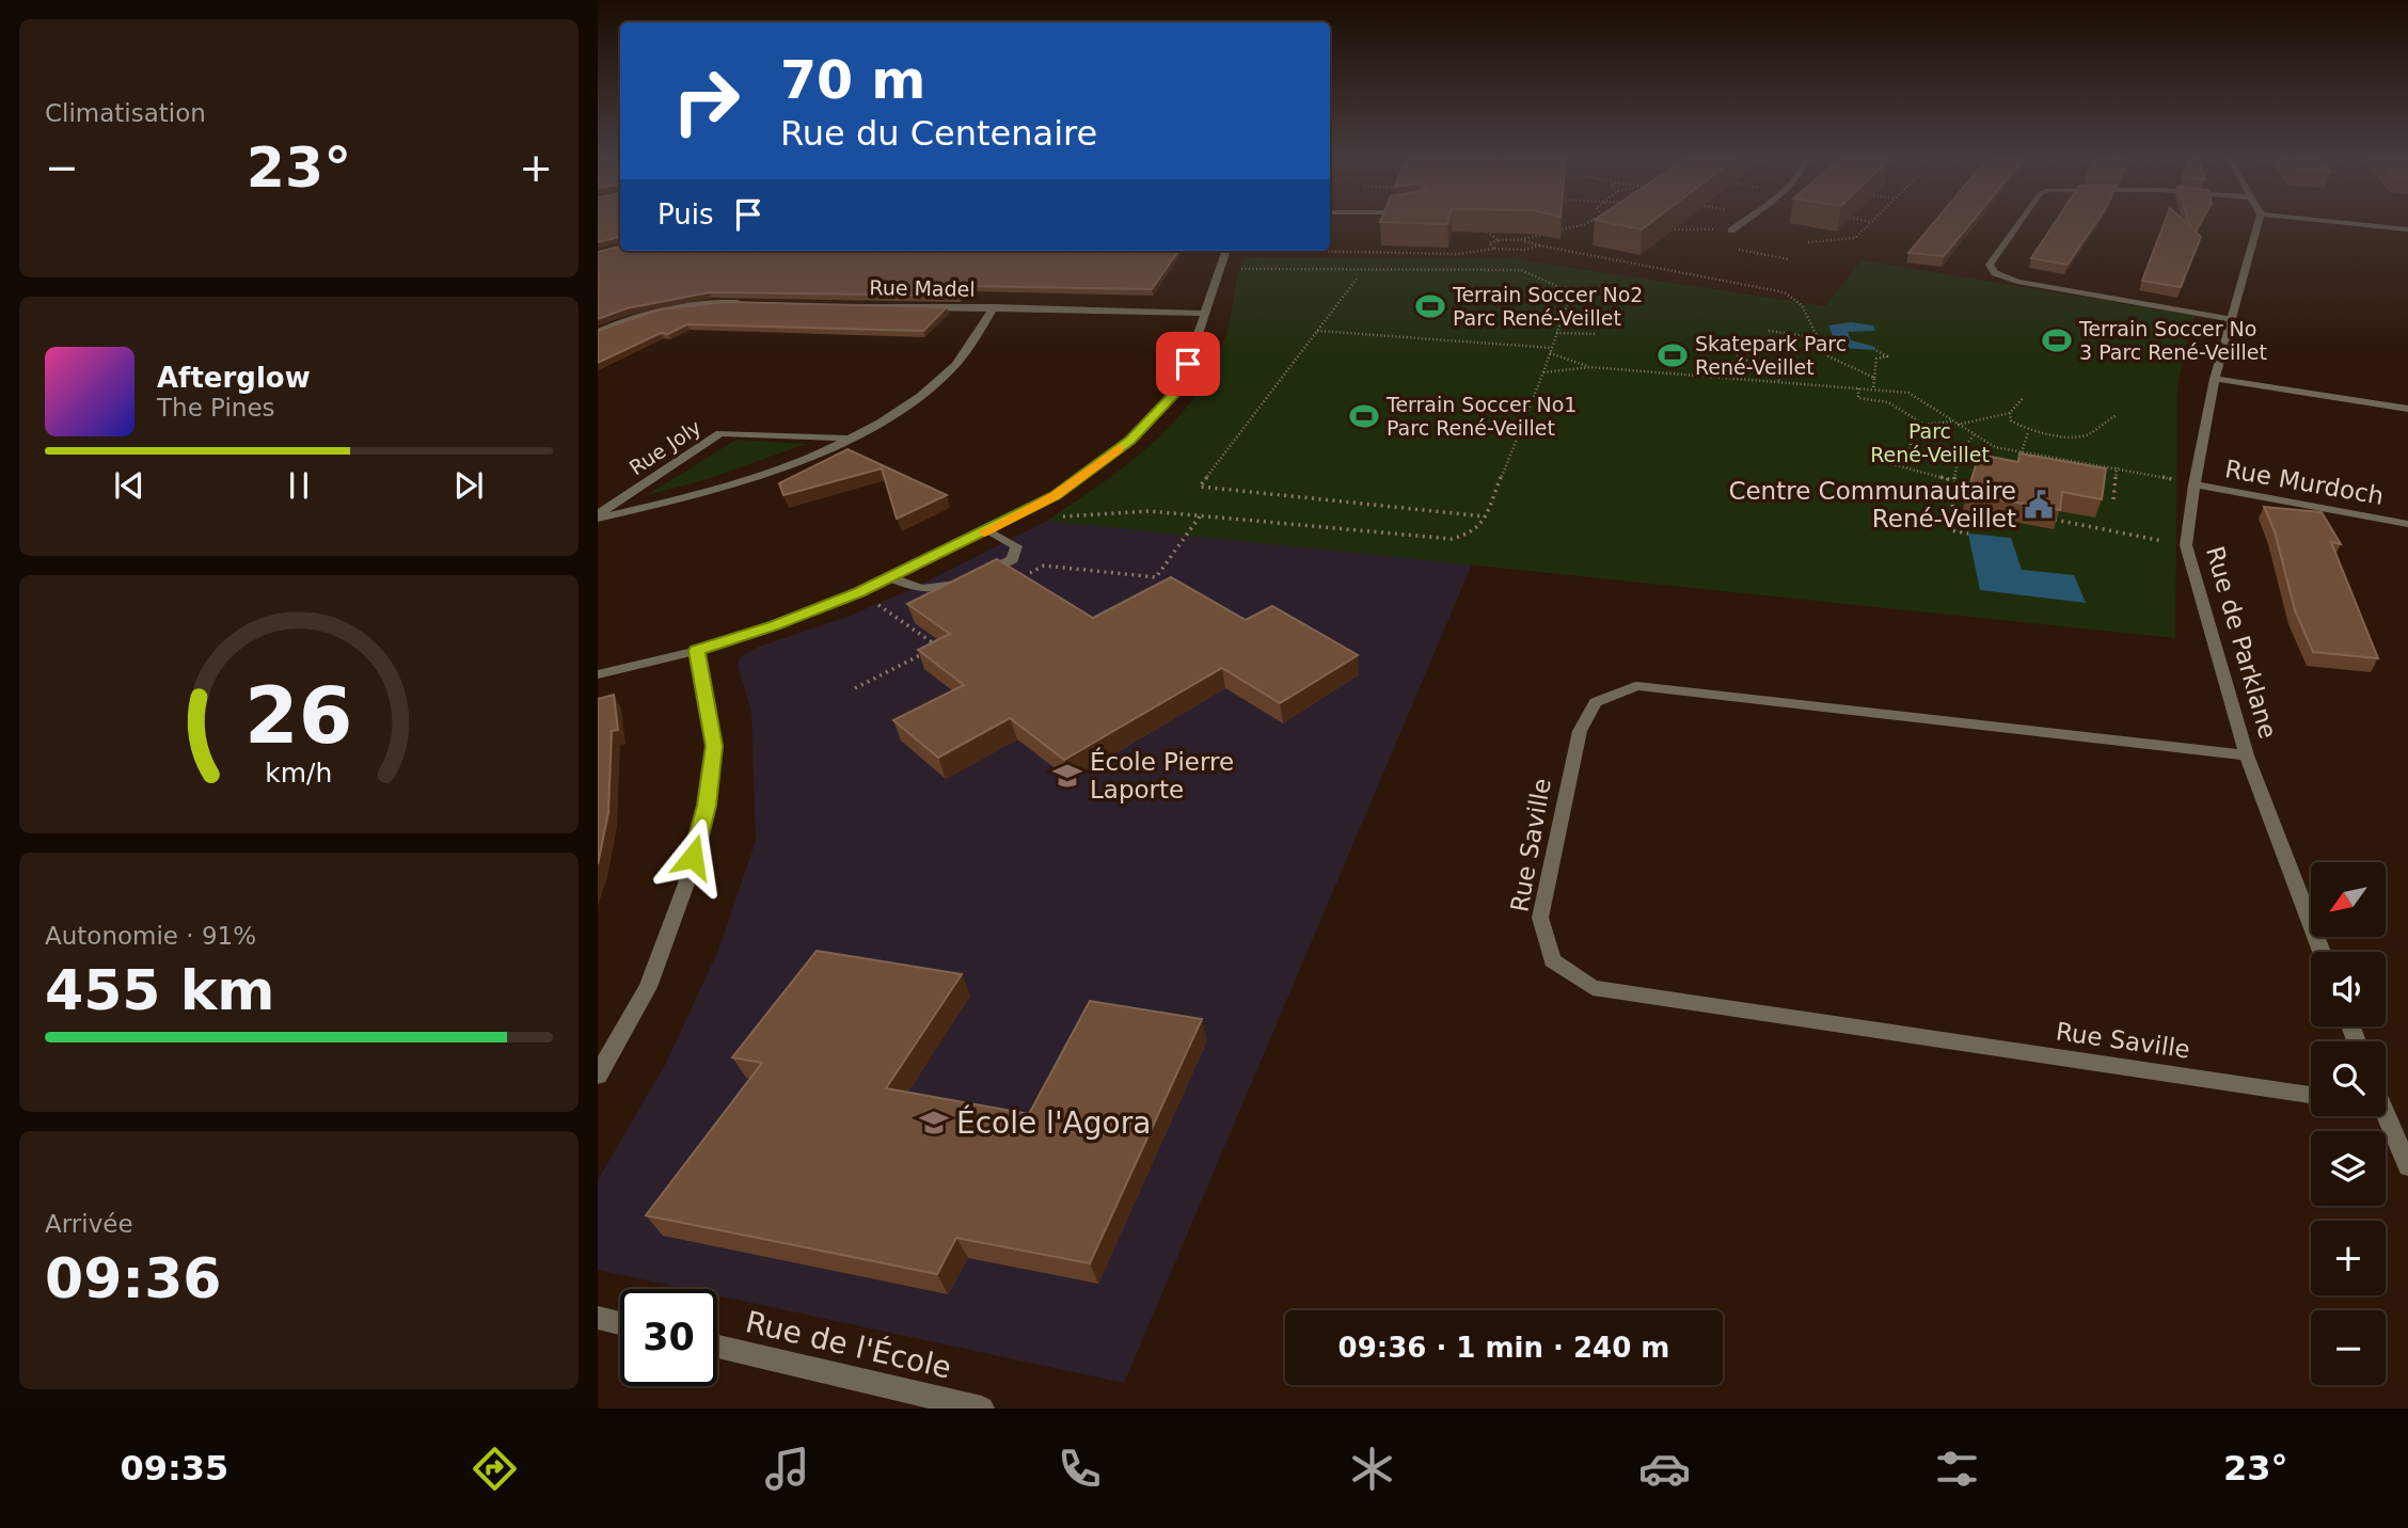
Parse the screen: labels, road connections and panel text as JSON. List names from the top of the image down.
{
  "streets": {
    "street": [
      "Rue Madel",
      "Rue Joly",
      "Rue Murdoch",
      "Rue de Parklane",
      "Rue Saville",
      "Rue de l'École"
    ]
  },
  "crossings": [
    ["Rue Madel", "Rue Joly"],
    ["Rue Murdoch", "Rue de Parklane"],
    ["Rue de Parklane", "Rue Saville"]
  ],
  "parks": ["Parc René-Veillet"],
  "places": {
    "sports": [
      "Terrain Soccer No2 Parc René-Veillet",
      "Terrain Soccer No 3 Parc René-Veillet",
      "Skatepark Parc René-Veillet",
      "Terrain Soccer No1 Parc René-Veillet"
    ],
    "public building": ["Centre Communautaire René-Veillet"],
    "school or university": ["École Pierre Laporte", "École l'Agora"]
  },
  "north": "bottom left",
  "page": {
    "tile": [
      "Climatisation",
      ["Autonomie · 91%", "455 km"],
      ["Arrivée", "09:36"]
    ],
    "turn": ["70 m", "Rue du Centenaire"],
    "heat": ["−", "23°", "+"],
    "then": "Puis",
    "song": ["Afterglow", "The Pines"],
    "map_buttons": ["+", "−"],
    "limit": "30",
    "trip": "09:36 · 1 min · 240 m",
    "tabs": ["09:35", "23°"],
    "gauge": ["26", "km/h"]
  }
}
